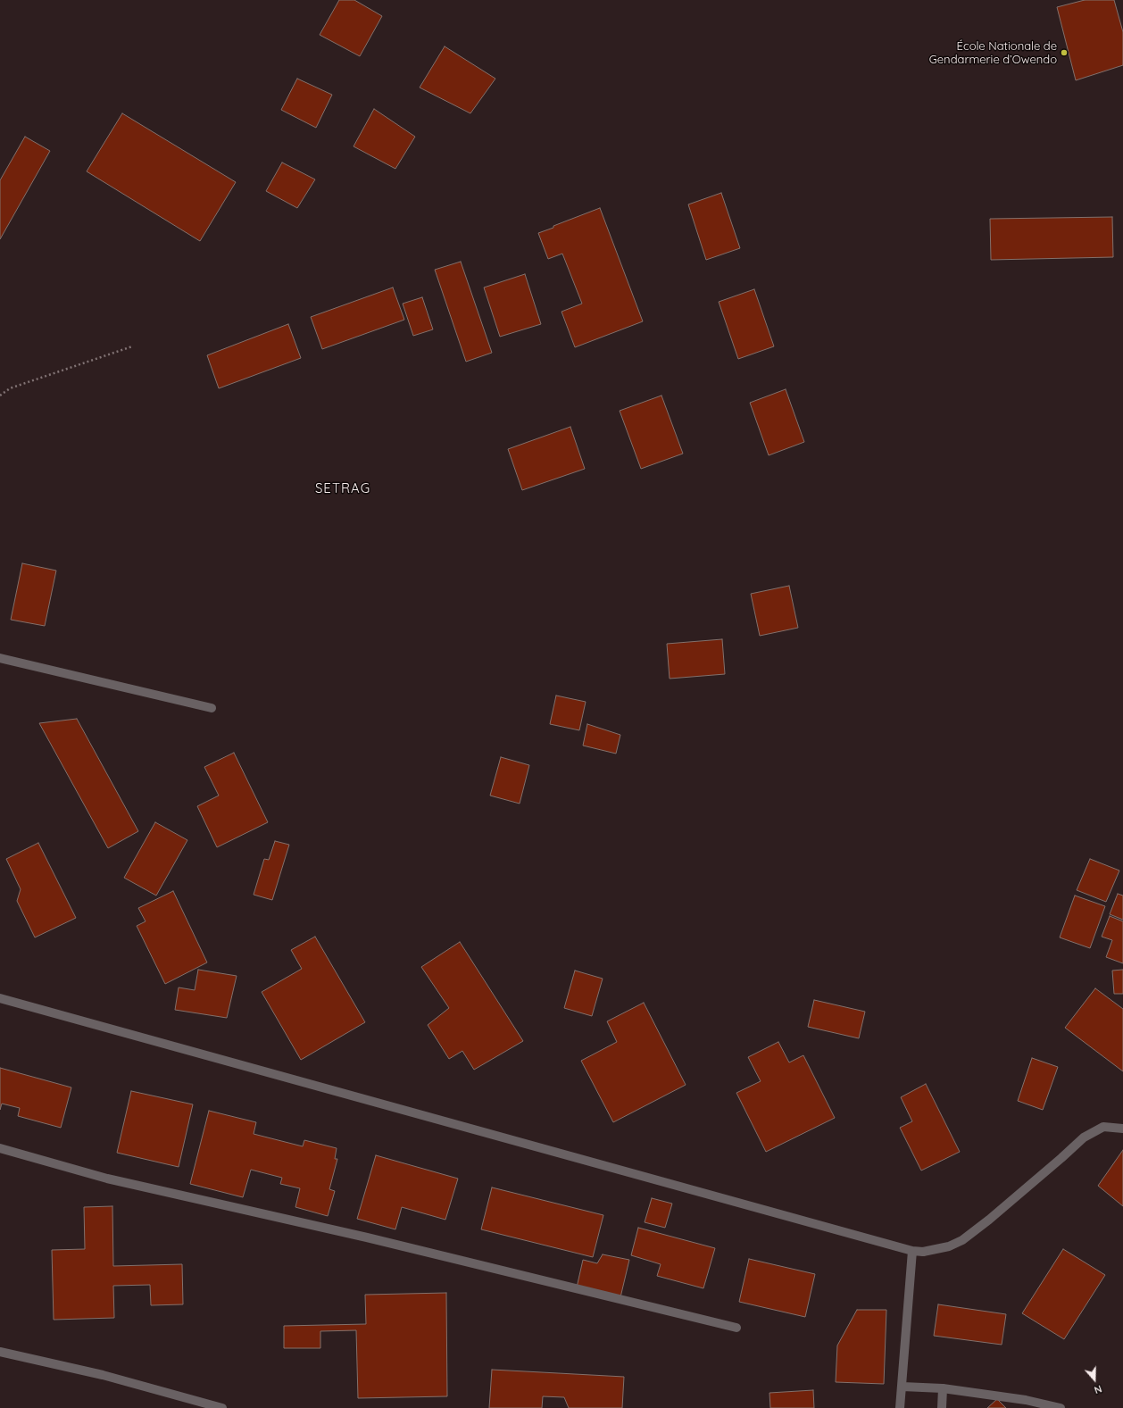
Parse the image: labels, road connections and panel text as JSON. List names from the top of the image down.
{
  "districts": ["SETRAG"],
  "places": ["École Nationale de Gendarmerie d’Owendo"],
  "north": "bottom"
}
